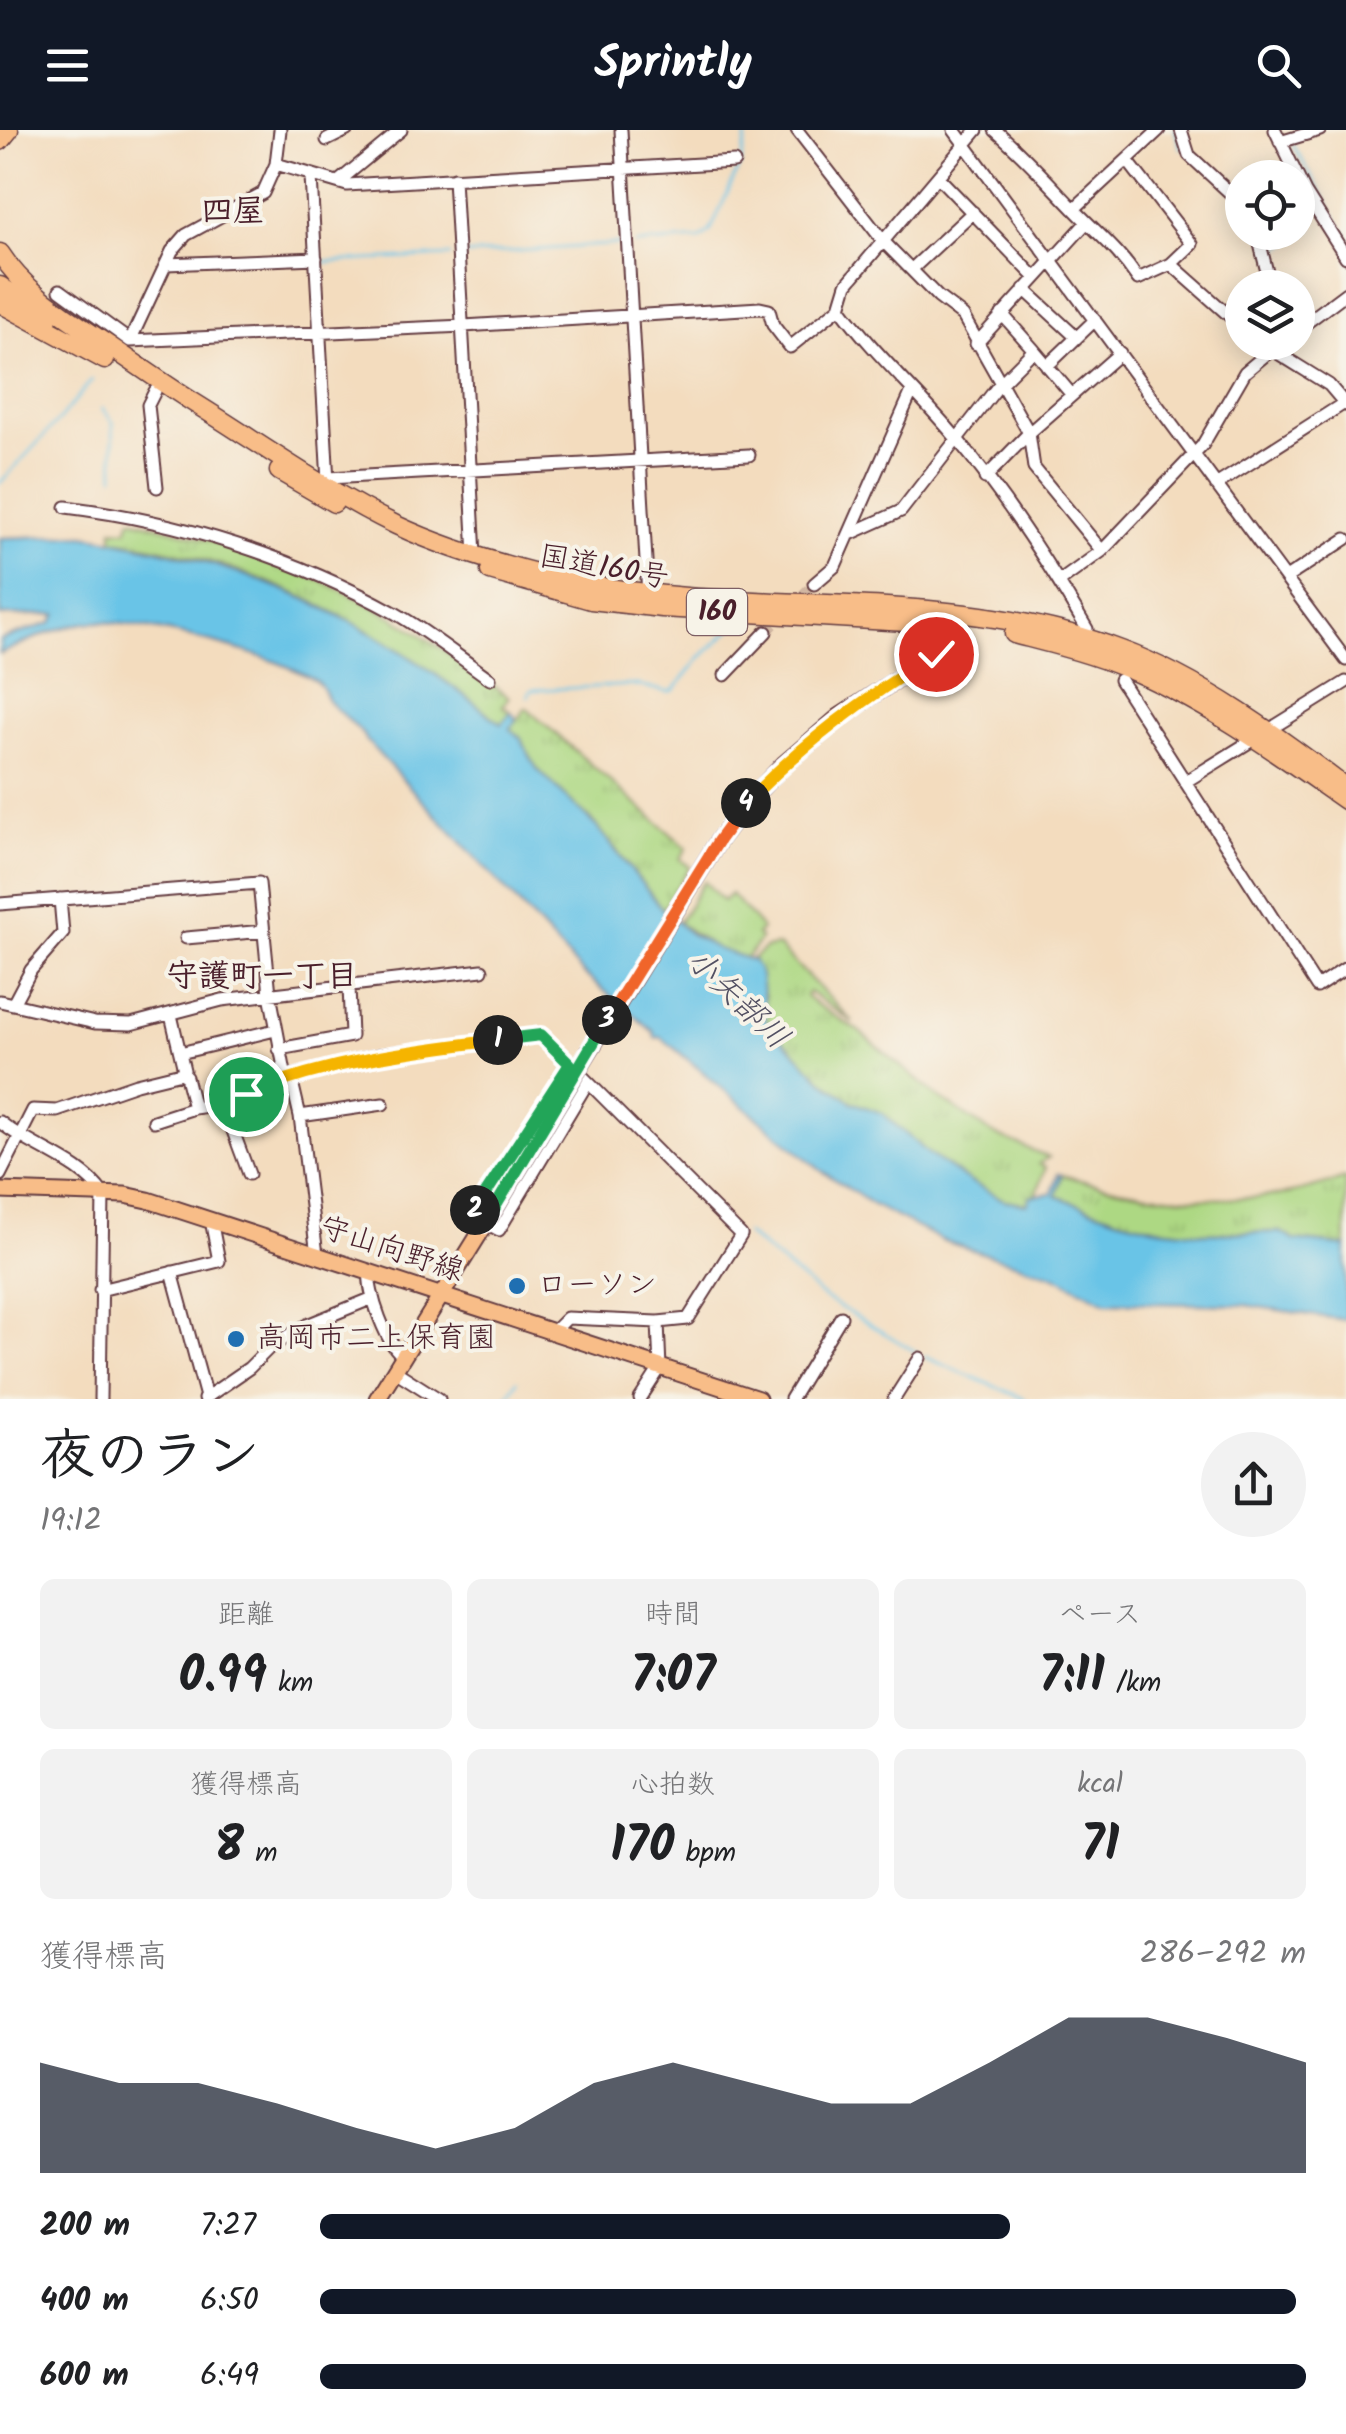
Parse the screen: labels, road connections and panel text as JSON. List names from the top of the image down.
{
  "streets": {
    "highway": ["国道160号", "160"],
    "main road": ["守山向野線"]
  },
  "crossings": [
    ["国道160号", "160"]
  ],
  "districts": ["四屋", "守護町一丁目"],
  "water": ["小矢部川"],
  "places": ["ローソン", "高岡市二上保育園"],
  "page": {
    "header": "Sprintly",
    "pins": [
      "4",
      "3",
      "1",
      "2"
    ],
    "heading": ["夜のラン", "19:12"],
    "stats": [
      ["距離", "0.99 km"],
      ["時間", "7:07"],
      ["ペース", "7:11 /km"],
      ["獲得標高", "8 m"],
      ["心拍数", "170 bpm"],
      ["kcal", "71"]
    ],
    "chart": ["獲得標高", "286–292 m"],
    "list": [
      {
        "name": "200 m",
        "note": "7:27"
      },
      {
        "name": "400 m",
        "note": "6:50"
      },
      {
        "name": "600 m",
        "note": "6:49"
      }
    ]
  }
}
